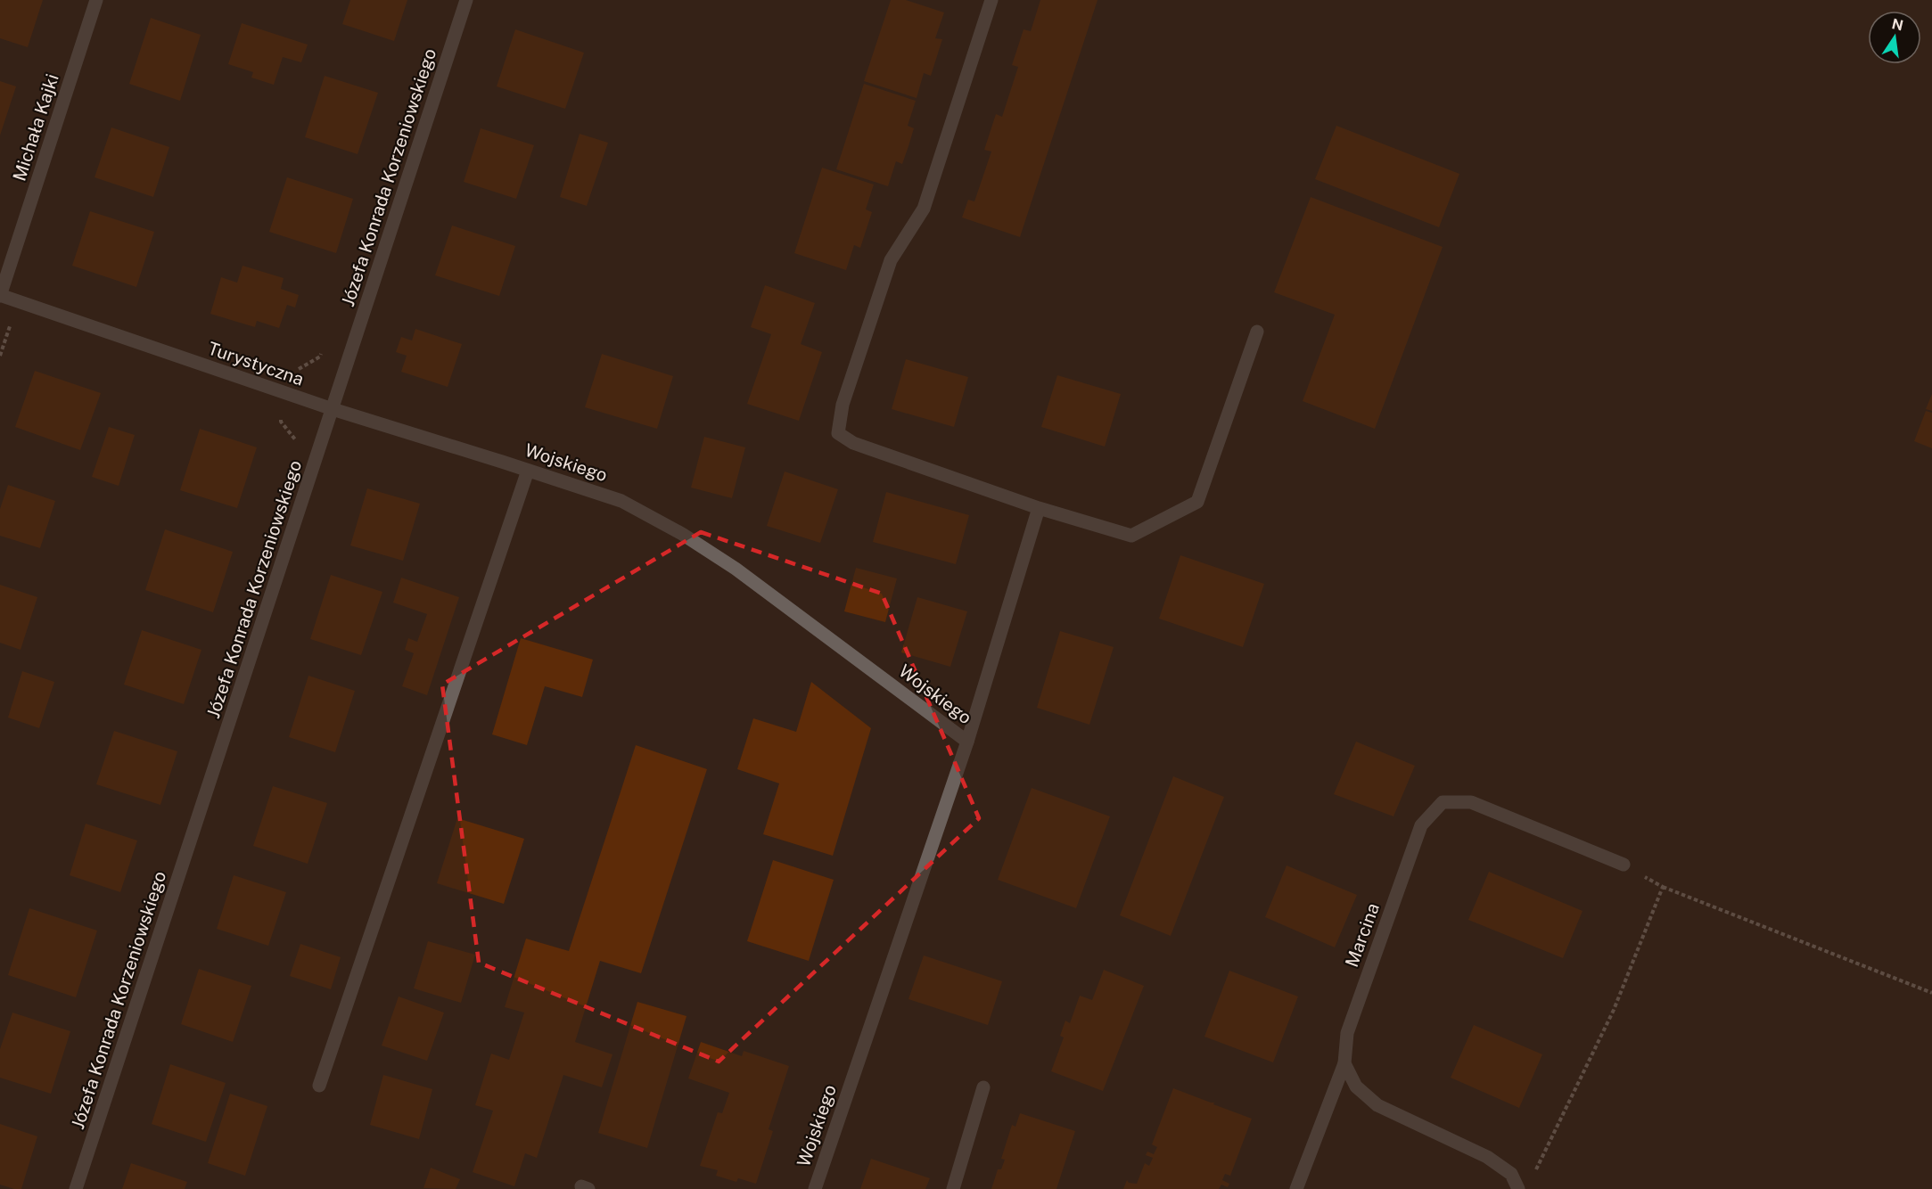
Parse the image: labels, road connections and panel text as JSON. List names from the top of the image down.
{
  "streets": {
    "street": [
      "Michała Kajki",
      "Józefa Konrada Korzeniowskiego",
      "Turystyczna",
      "Wojskiego",
      "Marcina"
    ]
  },
  "crossings": [
    ["Michała Kajki", "Turystyczna"],
    ["Józefa Konrada Korzeniowskiego", "Turystyczna"],
    ["Turystyczna", "Wojskiego"]
  ],
  "north": "top"
}
